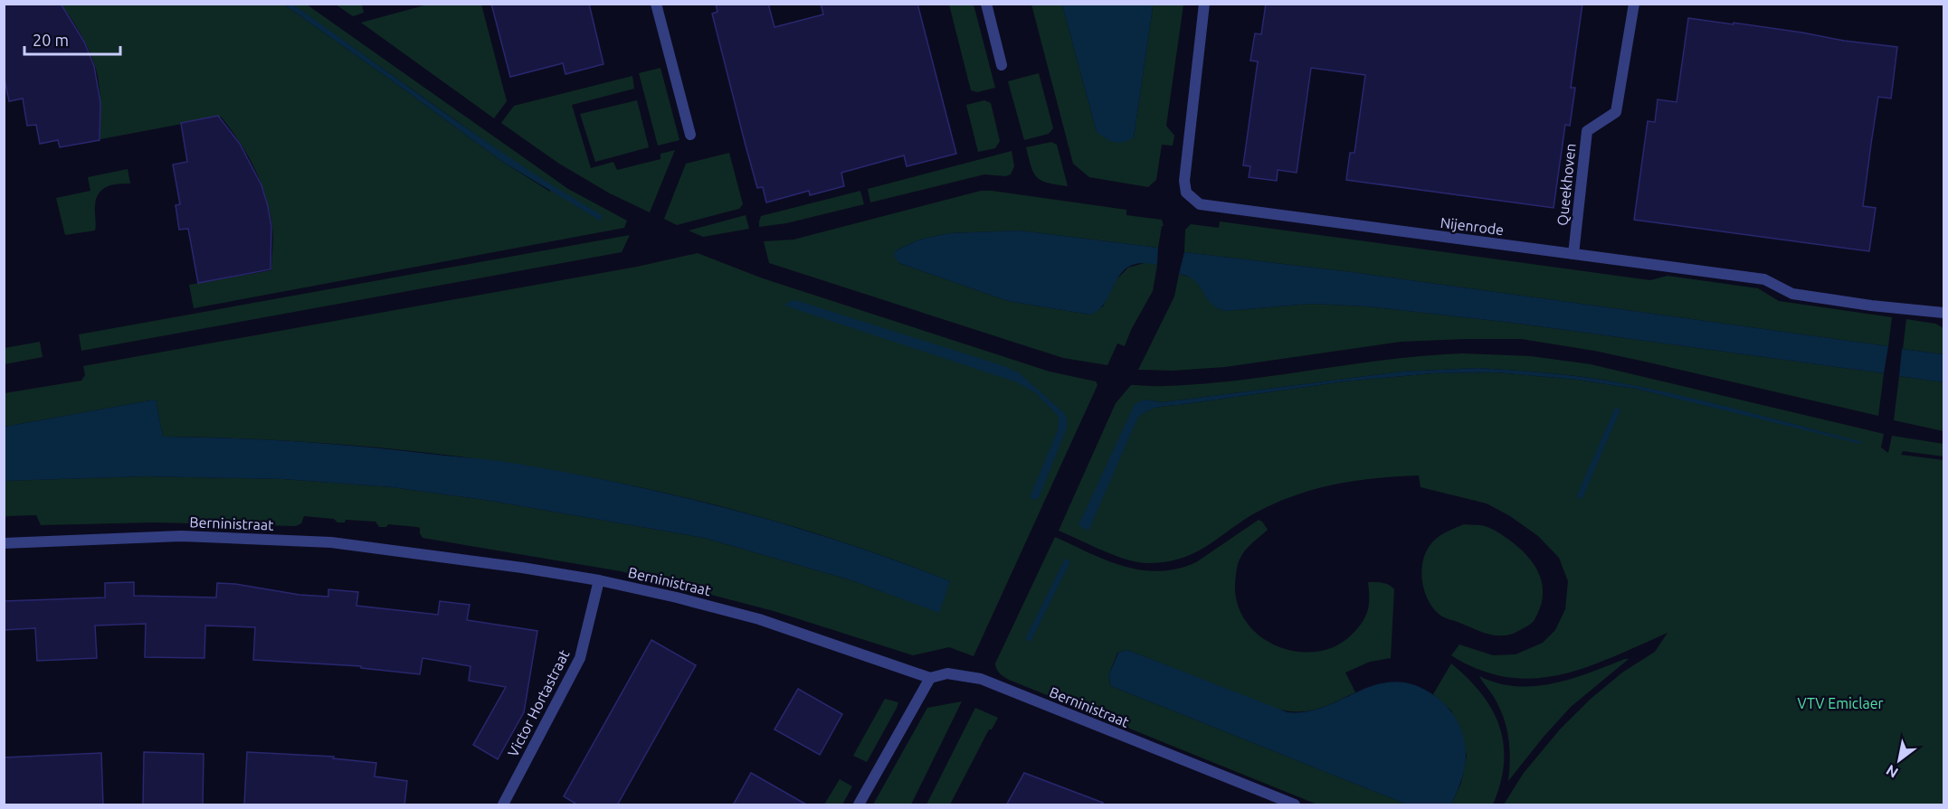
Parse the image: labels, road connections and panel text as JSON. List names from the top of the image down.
{
  "streets": {
    "street": [
      "Queekhoven",
      "Nijenrode",
      "Berninistraat",
      "Victor Hortastraat"
    ]
  },
  "crossings": [
    ["Queekhoven", "Nijenrode"],
    ["Berninistraat", "Victor Hortastraat"]
  ],
  "parks": ["VTV Emiclaer"],
  "scale_bar": "20 m",
  "north": "bottom left"
}
